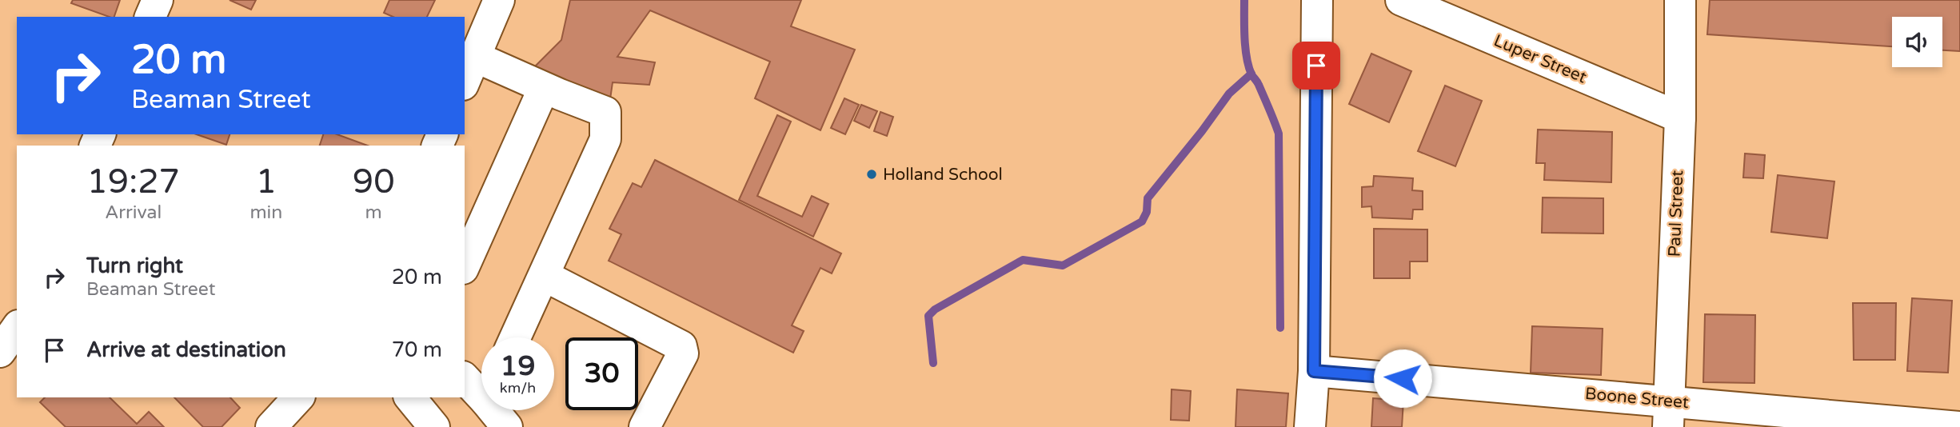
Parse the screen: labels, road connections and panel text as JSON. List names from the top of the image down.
{
  "streets": {
    "street": ["Luper Street", "Paul Street", "Boone Street"]
  },
  "crossings": [
    ["Luper Street", "Paul Street"],
    ["Paul Street", "Boone Street"]
  ],
  "places": ["Holland School"],
  "page": {
    "turn": ["20 m", "Beaman Street"],
    "eta": [
      "19:27",
      "Arrival",
      "1",
      "min",
      "90",
      "m"
    ],
    "list": [
      {
        "name": "Turn right",
        "note": "Beaman Street",
        "value": "20 m"
      },
      {
        "name": "Arrive at destination",
        "value": "70 m"
      }
    ],
    "speed": "19 km/h",
    "limit": "30"
  }
}
